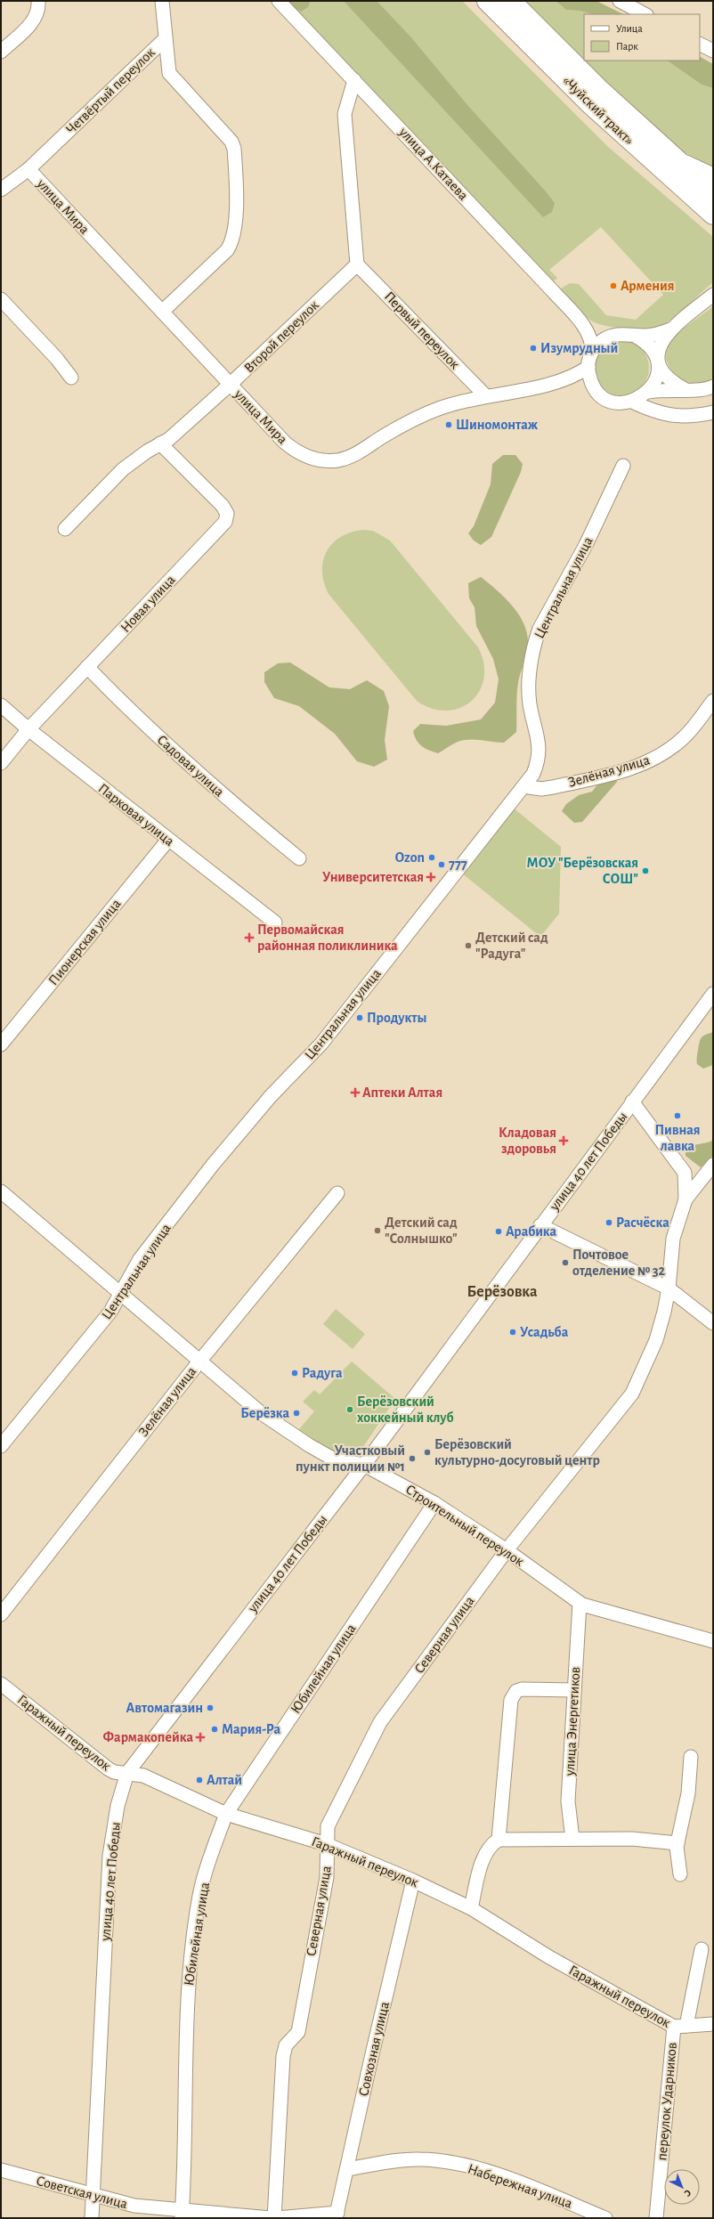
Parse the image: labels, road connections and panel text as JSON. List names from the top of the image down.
{
  "streets": {
    "highway": ["«Чуйский тракт»"],
    "street": [
      "Четвёртый переулок",
      "улица А.Катаева",
      "улица Мира",
      "Первый переулок",
      "Второй переулок",
      "Центральная улица",
      "Новая улица",
      "Садовая улица",
      "Зелёная улица",
      "Парковая улица",
      "Пионерская улица",
      "улица 40 лет Победы",
      "Строительный переулок",
      "Северная улица",
      "Юбилейная улица",
      "улица Энергетиков",
      "Гаражный переулок",
      "Совхозная улица",
      "переулок Ударников",
      "Набережная улица",
      "Советская улица"
    ]
  },
  "crossings": [
    ["Четвёртый переулок", "улица Мира"],
    ["улица Мира", "Первый переулок"],
    ["улица Мира", "Второй переулок"],
    ["Первый переулок", "Второй переулок"],
    ["Второй переулок", "Новая улица"],
    ["Центральная улица", "Зелёная улица"],
    ["Центральная улица", "Строительный переулок"],
    ["Новая улица", "Садовая улица"],
    ["Новая улица", "Парковая улица"],
    ["Зелёная улица", "Строительный переулок"],
    ["Парковая улица", "Пионерская улица"],
    ["улица 40 лет Победы", "Строительный переулок"],
    ["улица 40 лет Победы", "Северная улица"],
    ["улица 40 лет Победы", "Гаражный переулок"],
    ["улица 40 лет Победы", "Советская улица"],
    ["Строительный переулок", "Северная улица"],
    ["Строительный переулок", "Юбилейная улица"],
    ["Строительный переулок", "улица Энергетиков"],
    ["Северная улица", "Гаражный переулок"],
    ["Юбилейная улица", "Гаражный переулок"],
    ["Юбилейная улица", "Советская улица"],
    ["Гаражный переулок", "Совхозная улица"],
    ["Гаражный переулок", "переулок Ударников"],
    ["Совхозная улица", "Набережная улица"]
  ],
  "districts": ["Берёзовка"],
  "places": {
    "other": [
      "Армения",
      "Изумрудный",
      "Шиномонтаж",
      "Ozon",
      "777",
      "МОУ \"Берёзовская СОШ\"",
      "Детский сад \"Радуга\"",
      "Продукты",
      "Пивная лавка",
      "Расчёска",
      "Детский сад \"Солнышко\"",
      "Арабика",
      "Почтовое отделение № 32",
      "Усадьба",
      "Радуга",
      "Берёзовский хоккейный клуб",
      "Берёзка",
      "Берёзовский культурно-досуговый центр",
      "Участковый пункт полиции №1",
      "Автомагазин",
      "Мария-Ра",
      "Алтай"
    ],
    "health": [
      "Университетская",
      "Первомайская районная поликлиника",
      "Аптеки Алтая",
      "Кладовая здоровья",
      "Фармакопейка"
    ]
  },
  "legend": ["Улица", "Парк"],
  "north": "bottom right"
}
